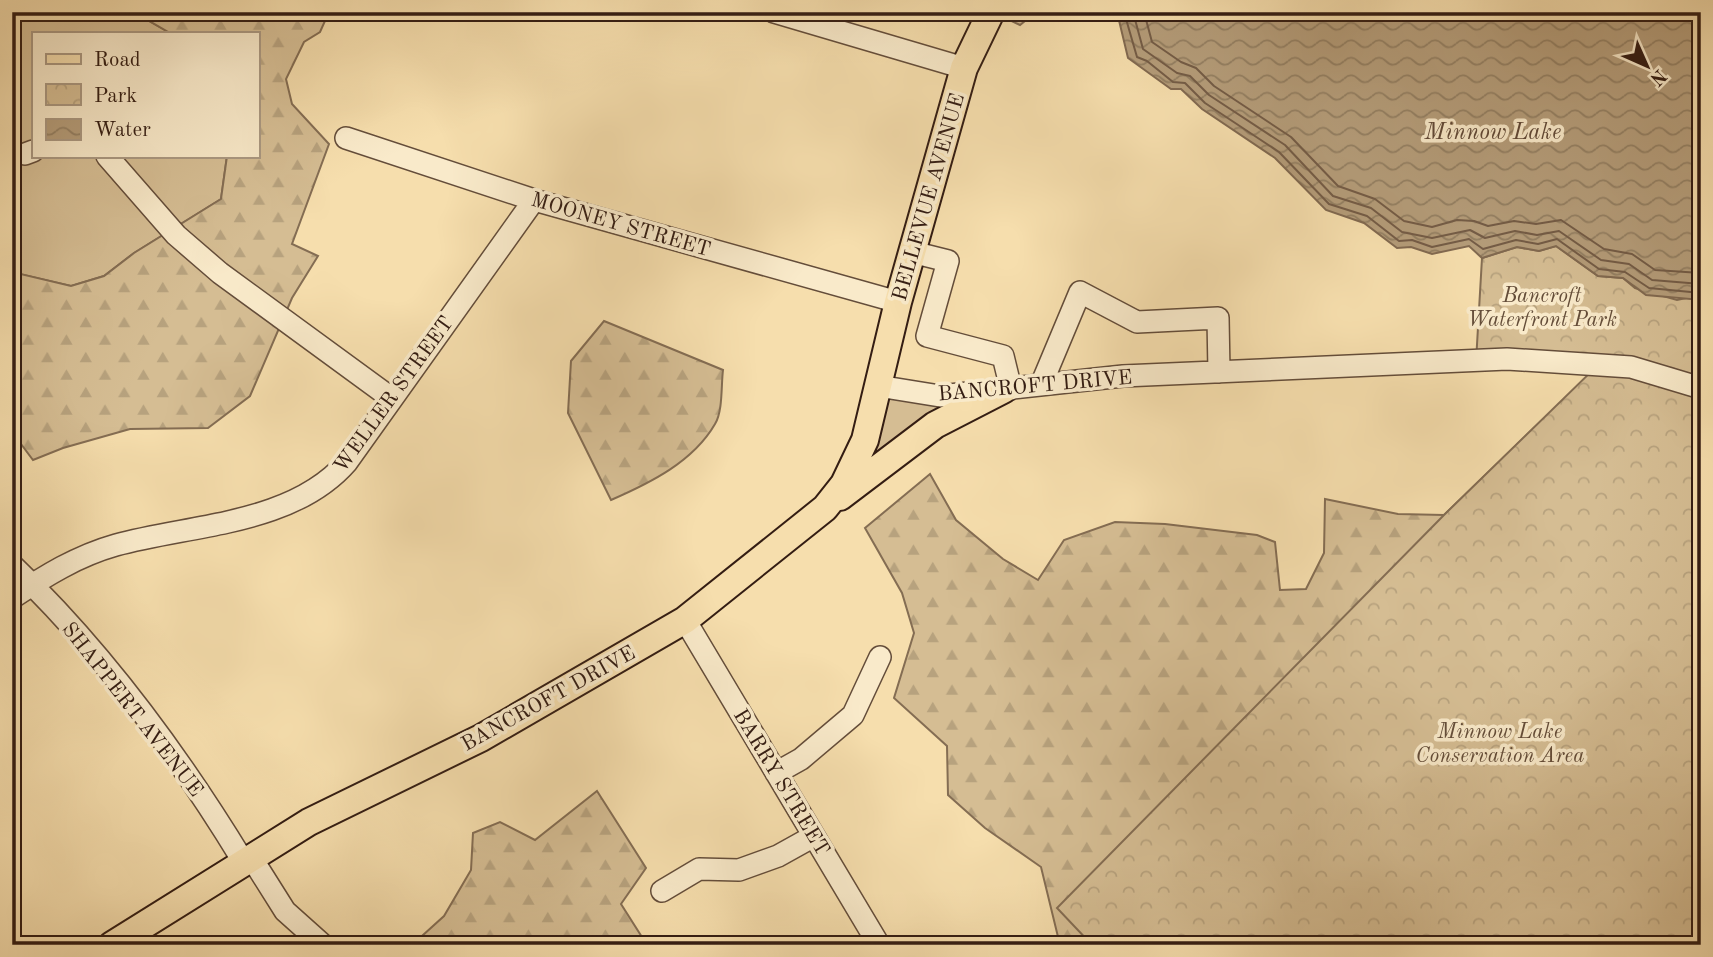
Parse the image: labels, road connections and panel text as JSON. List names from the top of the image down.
{
  "streets": {
    "main road": ["BELLEVUE AVENUE", "BANCROFT DRIVE"],
    "street": [
      "MOONEY STREET",
      "WELLER STREET",
      "SHAPPERT AVENUE",
      "BARRY STREET"
    ]
  },
  "crossings": [
    ["BELLEVUE AVENUE", "MOONEY STREET"],
    ["BELLEVUE AVENUE", "BANCROFT DRIVE"],
    ["MOONEY STREET", "WELLER STREET"],
    ["BANCROFT DRIVE", "SHAPPERT AVENUE"],
    ["BANCROFT DRIVE", "BARRY STREET"],
    ["WELLER STREET", "SHAPPERT AVENUE"]
  ],
  "water": ["Minnow Lake"],
  "parks": ["Bancroft Waterfront Park", "Minnow Lake Conservation Area"],
  "legend": ["Road", "Park", "Water"],
  "north": "bottom right"
}
